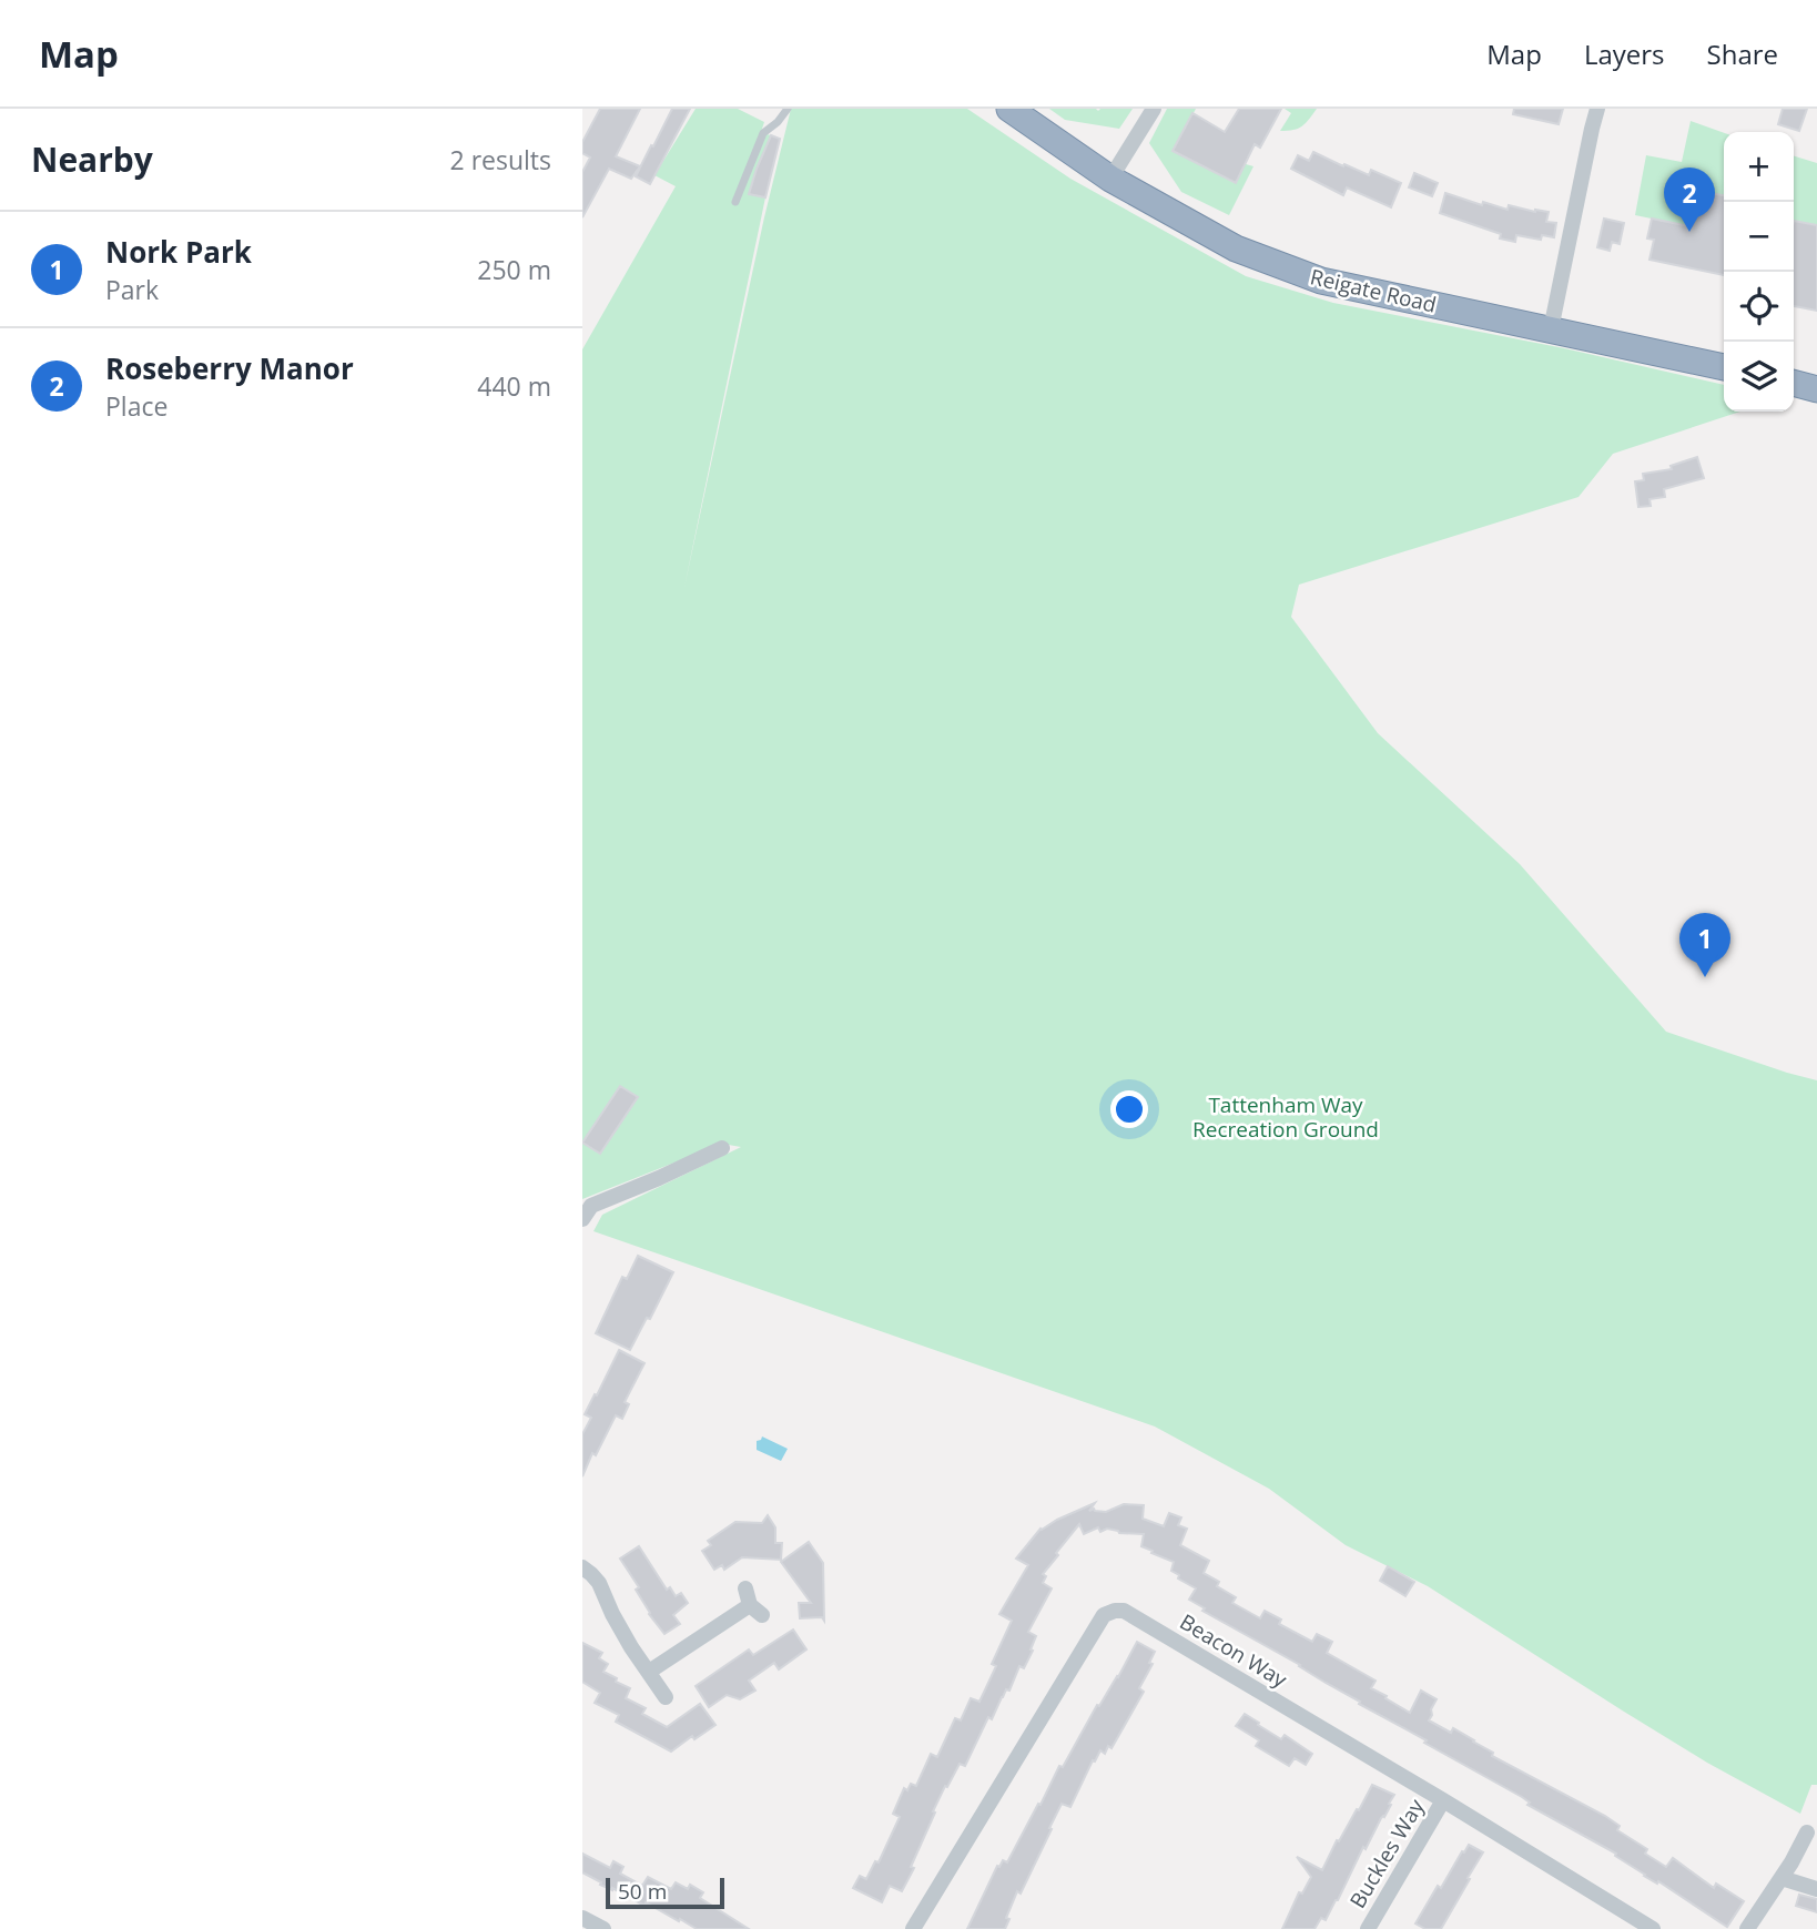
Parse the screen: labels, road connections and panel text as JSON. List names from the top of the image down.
{
  "streets": {
    "highway": ["Reigate Road"],
    "street": ["Beacon Way", "Buckles Way"]
  },
  "crossings": [
    ["Beacon Way", "Buckles Way"]
  ],
  "parks": ["Tattenham Way Recreation Ground"],
  "scale_bar": "50 m",
  "page": {
    "header": "Map",
    "nav": ["Map", "Layers", "Share"],
    "heading": ["Nearby", "2 results"],
    "map_buttons": ["+", "−"],
    "pins": ["2", "1"],
    "list": [
      {
        "mark": "1",
        "name": "Nork Park",
        "note": "Park",
        "value": "250 m"
      },
      {
        "mark": "2",
        "name": "Roseberry Manor",
        "note": "Place",
        "value": "440 m"
      }
    ],
    "scale": "50 m"
  }
}
